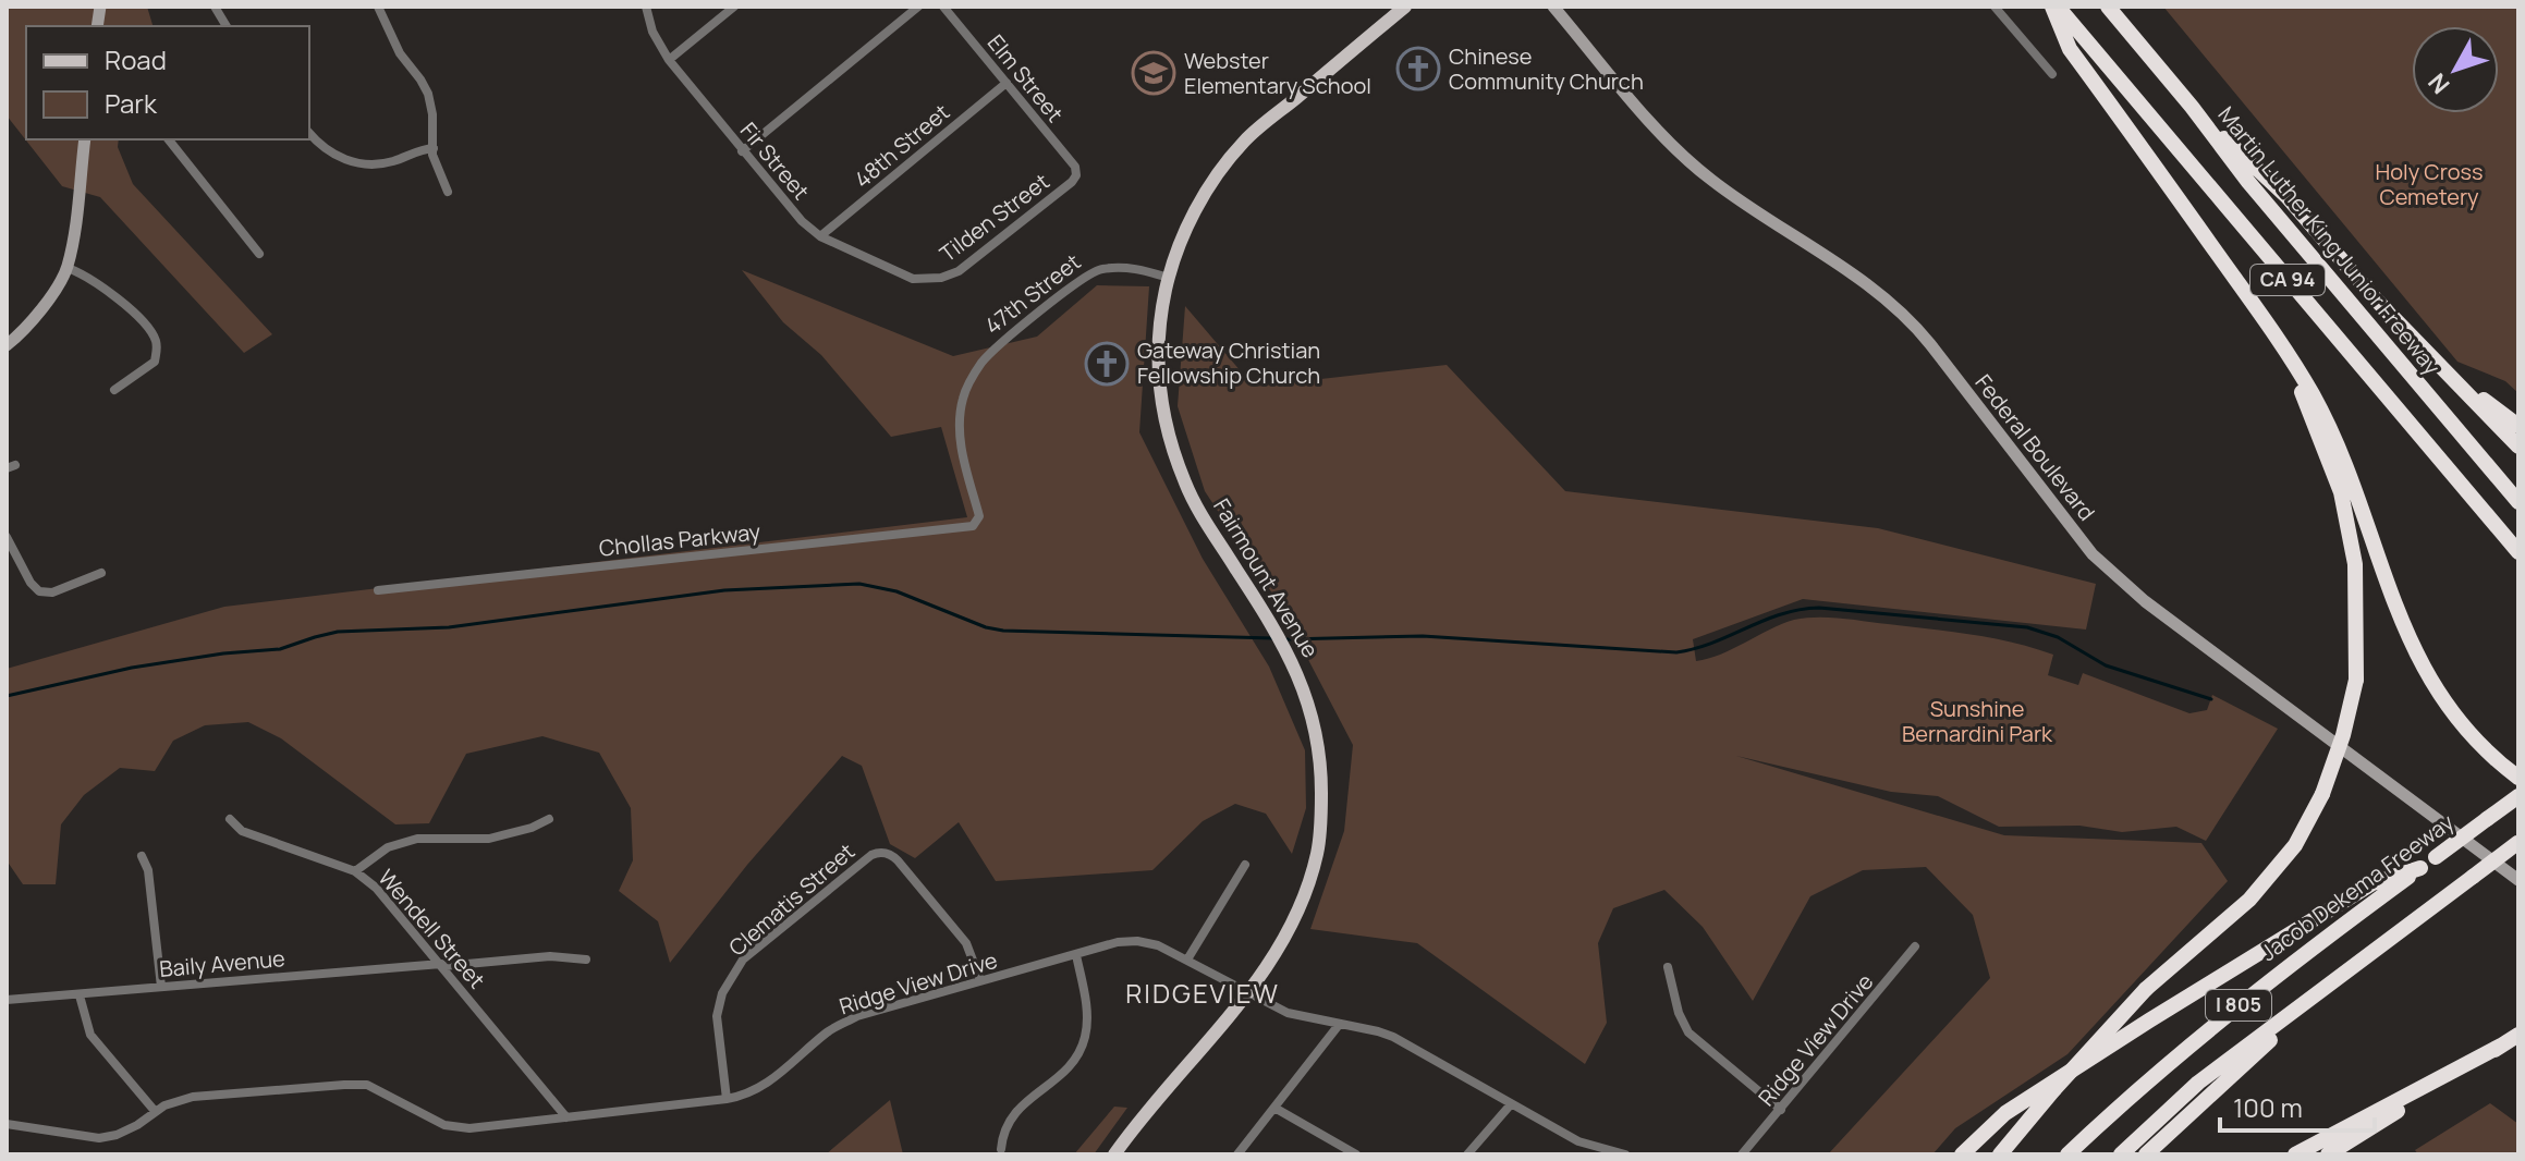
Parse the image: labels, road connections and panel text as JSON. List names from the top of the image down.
{
  "streets": {
    "highway": [
      "Martin Luther King Junior Freeway",
      "CA 94",
      "Jacob Dekema Freeway",
      "I 805"
    ],
    "main road": ["Federal Boulevard", "Fairmount Avenue"],
    "street": [
      "Elm Street",
      "48th Street",
      "Fir Street",
      "Tilden Street",
      "47th Street",
      "Chollas Parkway",
      "Clematis Street",
      "Wendell Street",
      "Baily Avenue",
      "Ridge View Drive"
    ]
  },
  "crossings": [
    ["Elm Street", "48th Street"],
    ["Elm Street", "Tilden Street"],
    ["48th Street", "Fir Street"],
    ["Fir Street", "Tilden Street"],
    ["47th Street", "Chollas Parkway"],
    ["47th Street", "Fairmount Avenue"],
    ["Fairmount Avenue", "Ridge View Drive"],
    ["Clematis Street", "Ridge View Drive"],
    ["Wendell Street", "Baily Avenue"],
    ["Wendell Street", "Ridge View Drive"]
  ],
  "districts": ["RIDGEVIEW"],
  "parks": ["Holy Cross Cemetery", "Sunshine Bernardini Park"],
  "places": {
    "church": ["Chinese Community Church", "Gateway Christian Fellowship Church"],
    "school or university": ["Webster Elementary School"]
  },
  "legend": ["Road", "Park"],
  "scale_bar": "100 m",
  "north": "bottom left"
}
